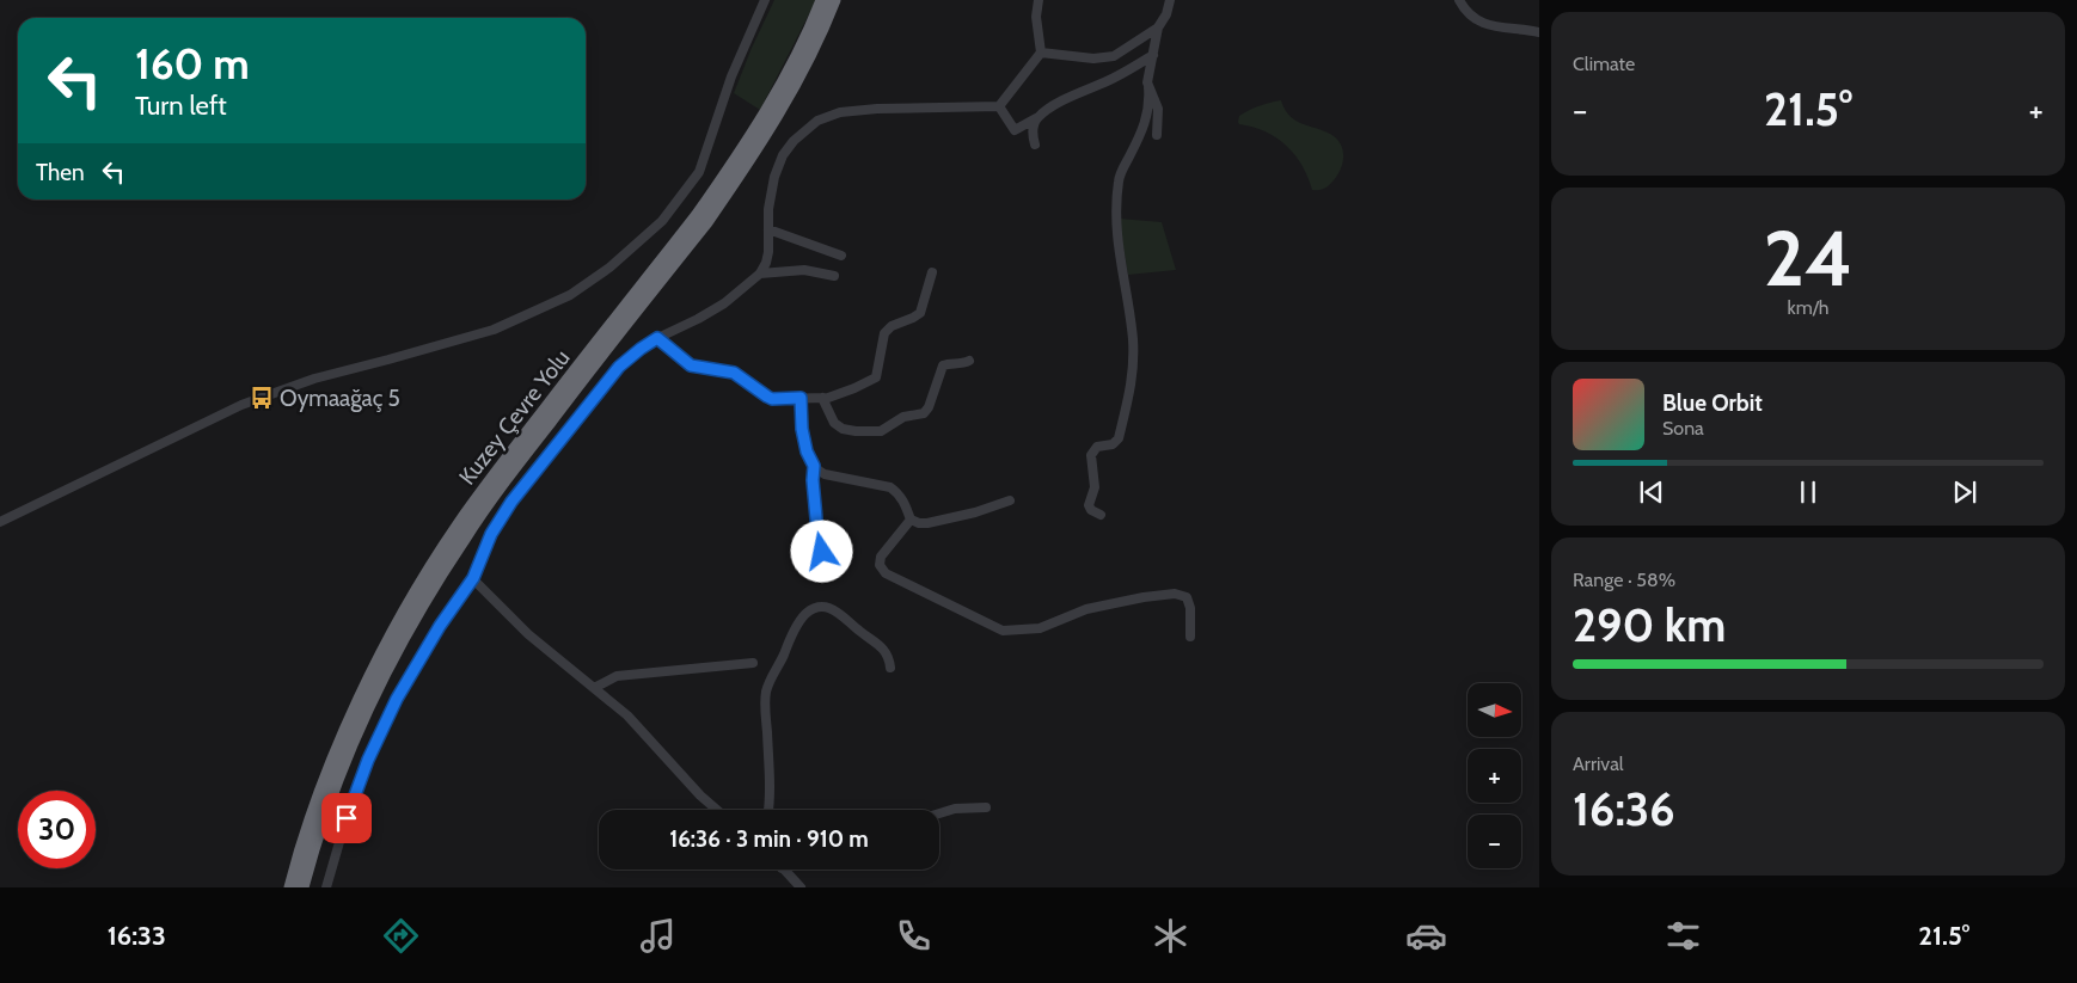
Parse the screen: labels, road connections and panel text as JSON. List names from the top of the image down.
{
  "streets": {
    "highway": ["Kuzey Çevre Yolu"]
  },
  "places": {
    "bus stop": ["Oymaağaç 5"]
  },
  "north": "right",
  "page": {
    "tile": [
      "Climate",
      ["24", "km/h"],
      ["Range · 58%", "290 km"],
      ["Arrival", "16:36"]
    ],
    "turn": ["160 m", "Turn left"],
    "heat": ["−", "21.5°", "+"],
    "then": "Then",
    "song": ["Blue Orbit", "Sona"],
    "map_buttons": ["+", "−"],
    "limit": "30",
    "trip": "16:36 · 3 min · 910 m",
    "tabs": ["16:33", "21.5°"]
  }
}
